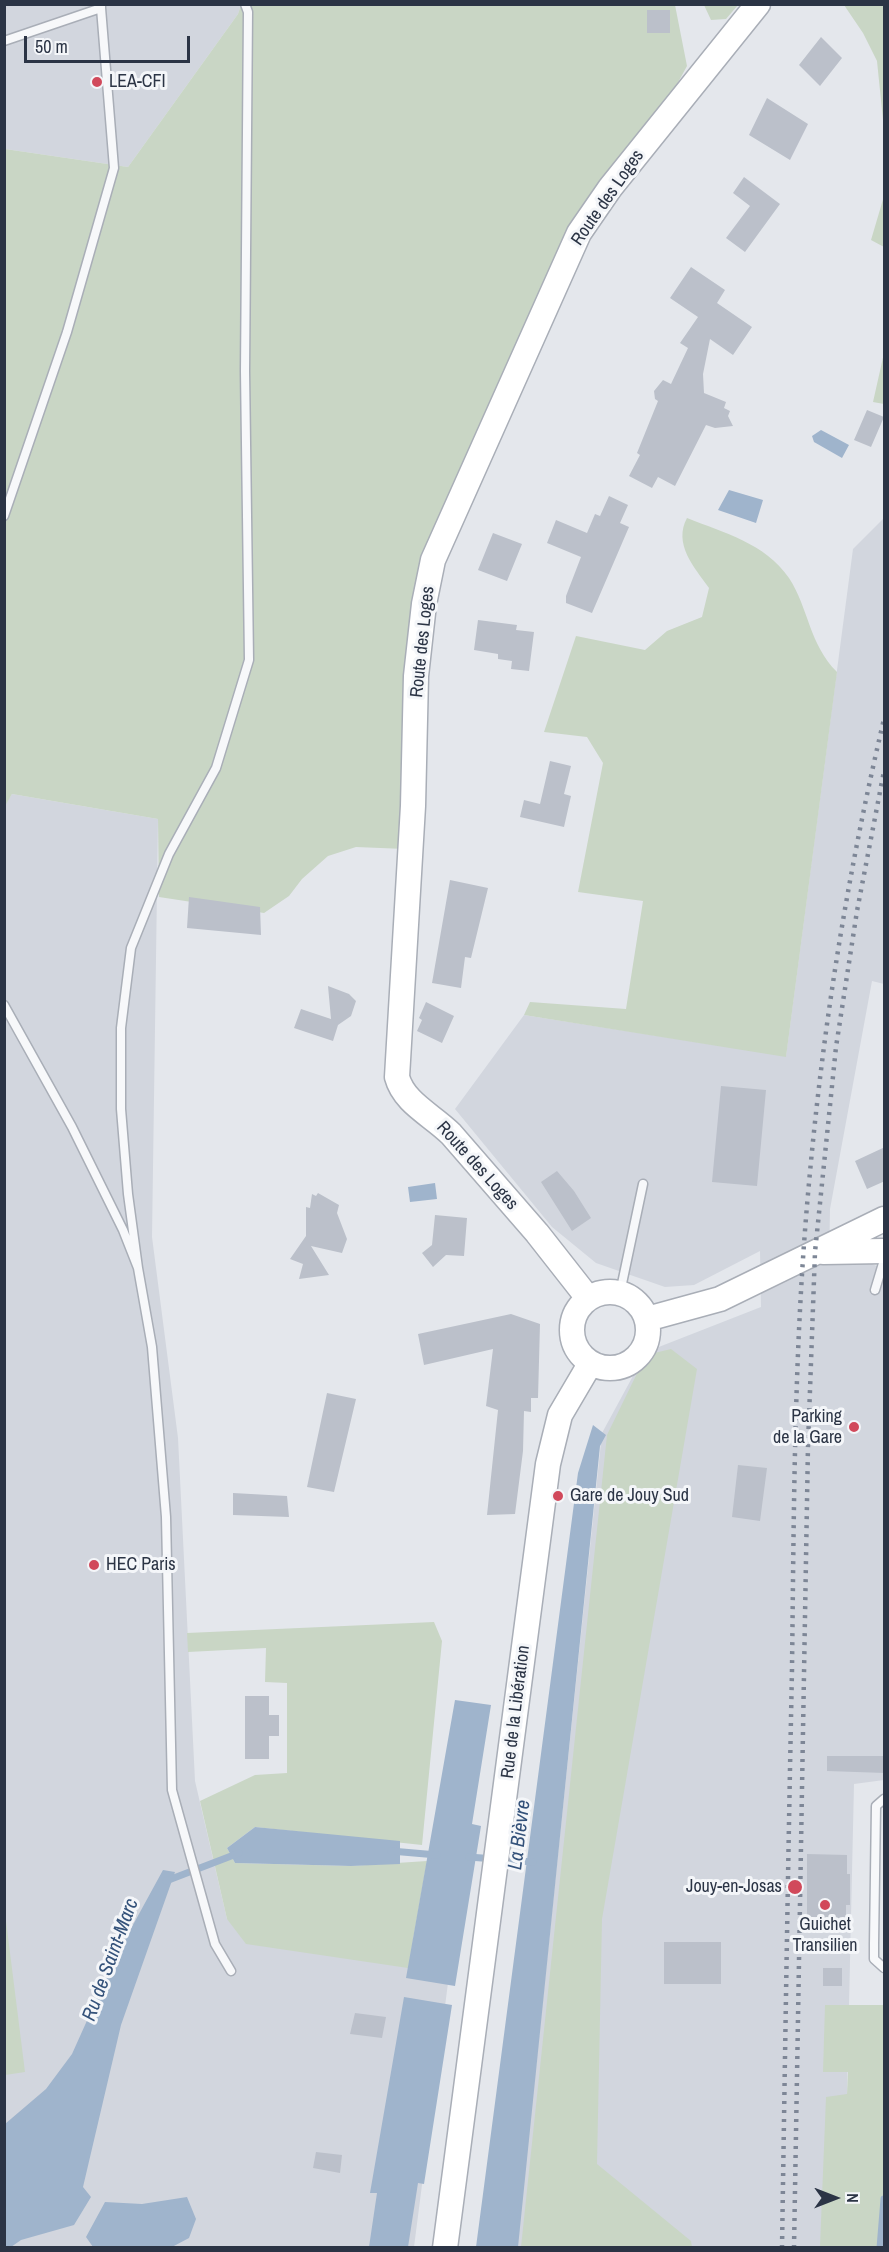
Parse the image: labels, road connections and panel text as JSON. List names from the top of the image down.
{
  "streets": {
    "main road": ["Route des Loges", "Rue de la Libération"]
  },
  "crossings": [
    ["Route des Loges", "Rue de la Libération"]
  ],
  "water": ["La Bièvre", "Ru de Saint-Marc"],
  "places": [
    "LEA-CFI",
    "Parking de la Gare",
    "Gare de Jouy Sud",
    "HEC Paris",
    "Jouy-en-Josas",
    "Guichet Transilien"
  ],
  "scale_bar": "50 m",
  "north": "right"
}
